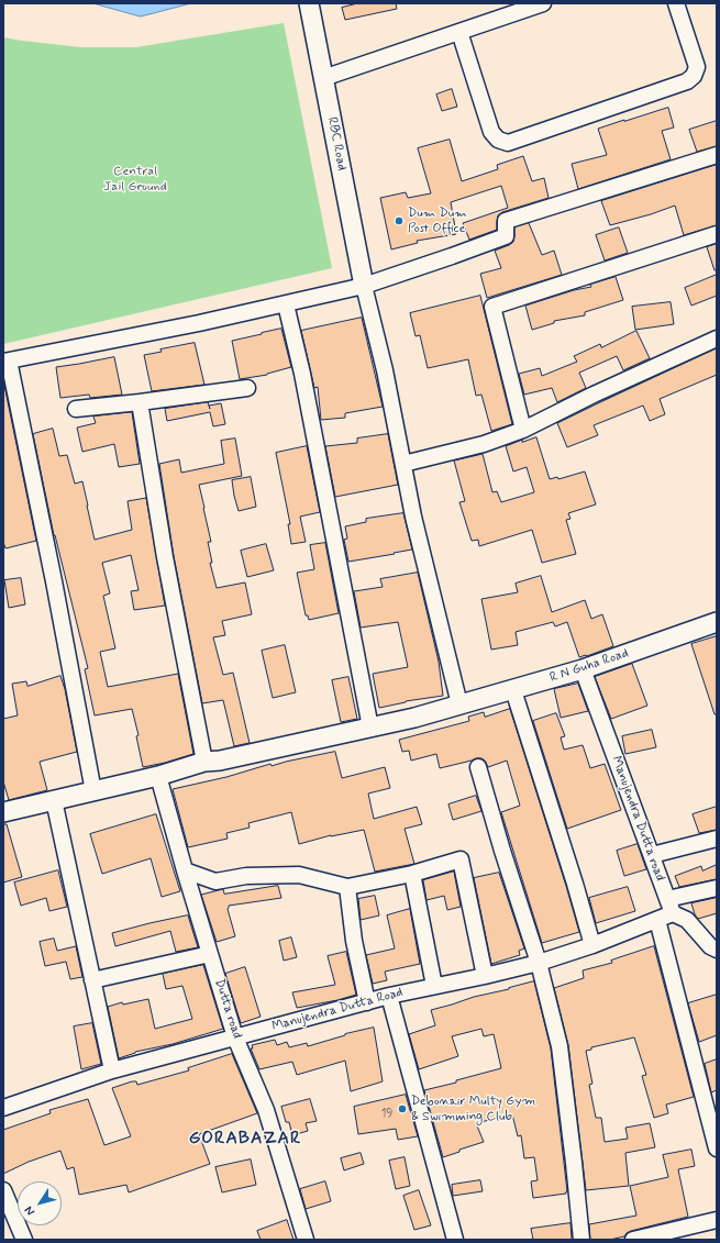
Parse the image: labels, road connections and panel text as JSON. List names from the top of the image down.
{
  "streets": {
    "street": [
      "RBC Road",
      "R N Guha Road",
      "Manujendra Dutta road",
      "Dutta road",
      "Manujendra Dutta Road"
    ]
  },
  "crossings": [
    ["R N Guha Road", "Manujendra Dutta road"],
    ["R N Guha Road", "Dutta road"],
    ["Manujendra Dutta road", "Manujendra Dutta Road"],
    ["Dutta road", "Manujendra Dutta Road"]
  ],
  "districts": ["GORABAZAR"],
  "parks": ["Central Jail Ground"],
  "places": ["Dum Dum Post Office", "Debonair Multy Gym & Swimming Club"],
  "house_numbers": ["19"],
  "north": "bottom left"
}
